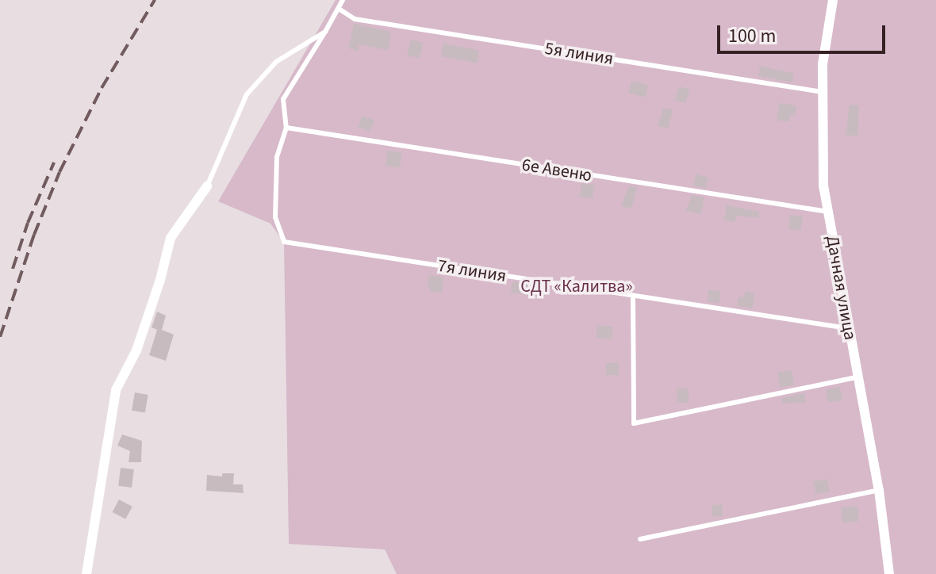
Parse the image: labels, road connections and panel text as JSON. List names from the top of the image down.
{
  "streets": {
    "street": ["Дачная улица"],
    "lane": ["5я линия", "6е Авеню", "7я линия"]
  },
  "crossings": [
    ["5я линия", "Дачная улица"],
    ["6е Авеню", "7я линия"],
    ["6е Авеню", "Дачная улица"],
    ["7я линия", "Дачная улица"]
  ],
  "parks": ["СДТ «Калитва»"],
  "scale_bar": "100 m"
}
